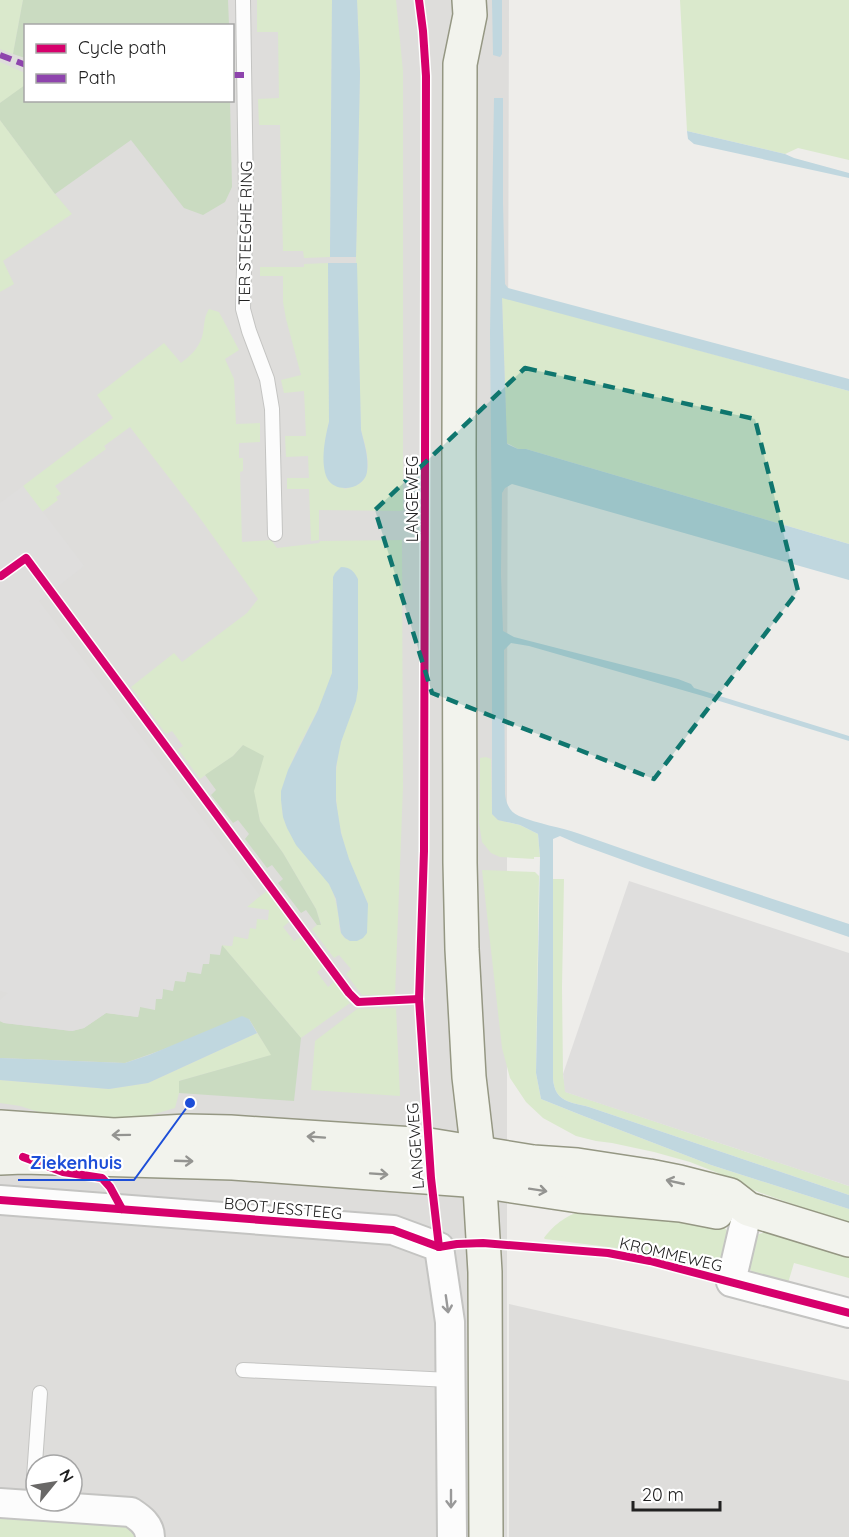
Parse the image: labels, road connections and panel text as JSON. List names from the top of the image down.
{
  "streets": {
    "street": ["BOOTJESSTEEG", "KROMMEWEG"],
    "lane": ["TER STEEGHE RING"],
    "cycle path": ["LANGEWEG"]
  },
  "one_way": ["BOOTJESSTEEG"],
  "places": ["Ziekenhuis"],
  "legend": ["Cycle path", "Path"],
  "scale_bar": "20 m",
  "north": "top right"
}
